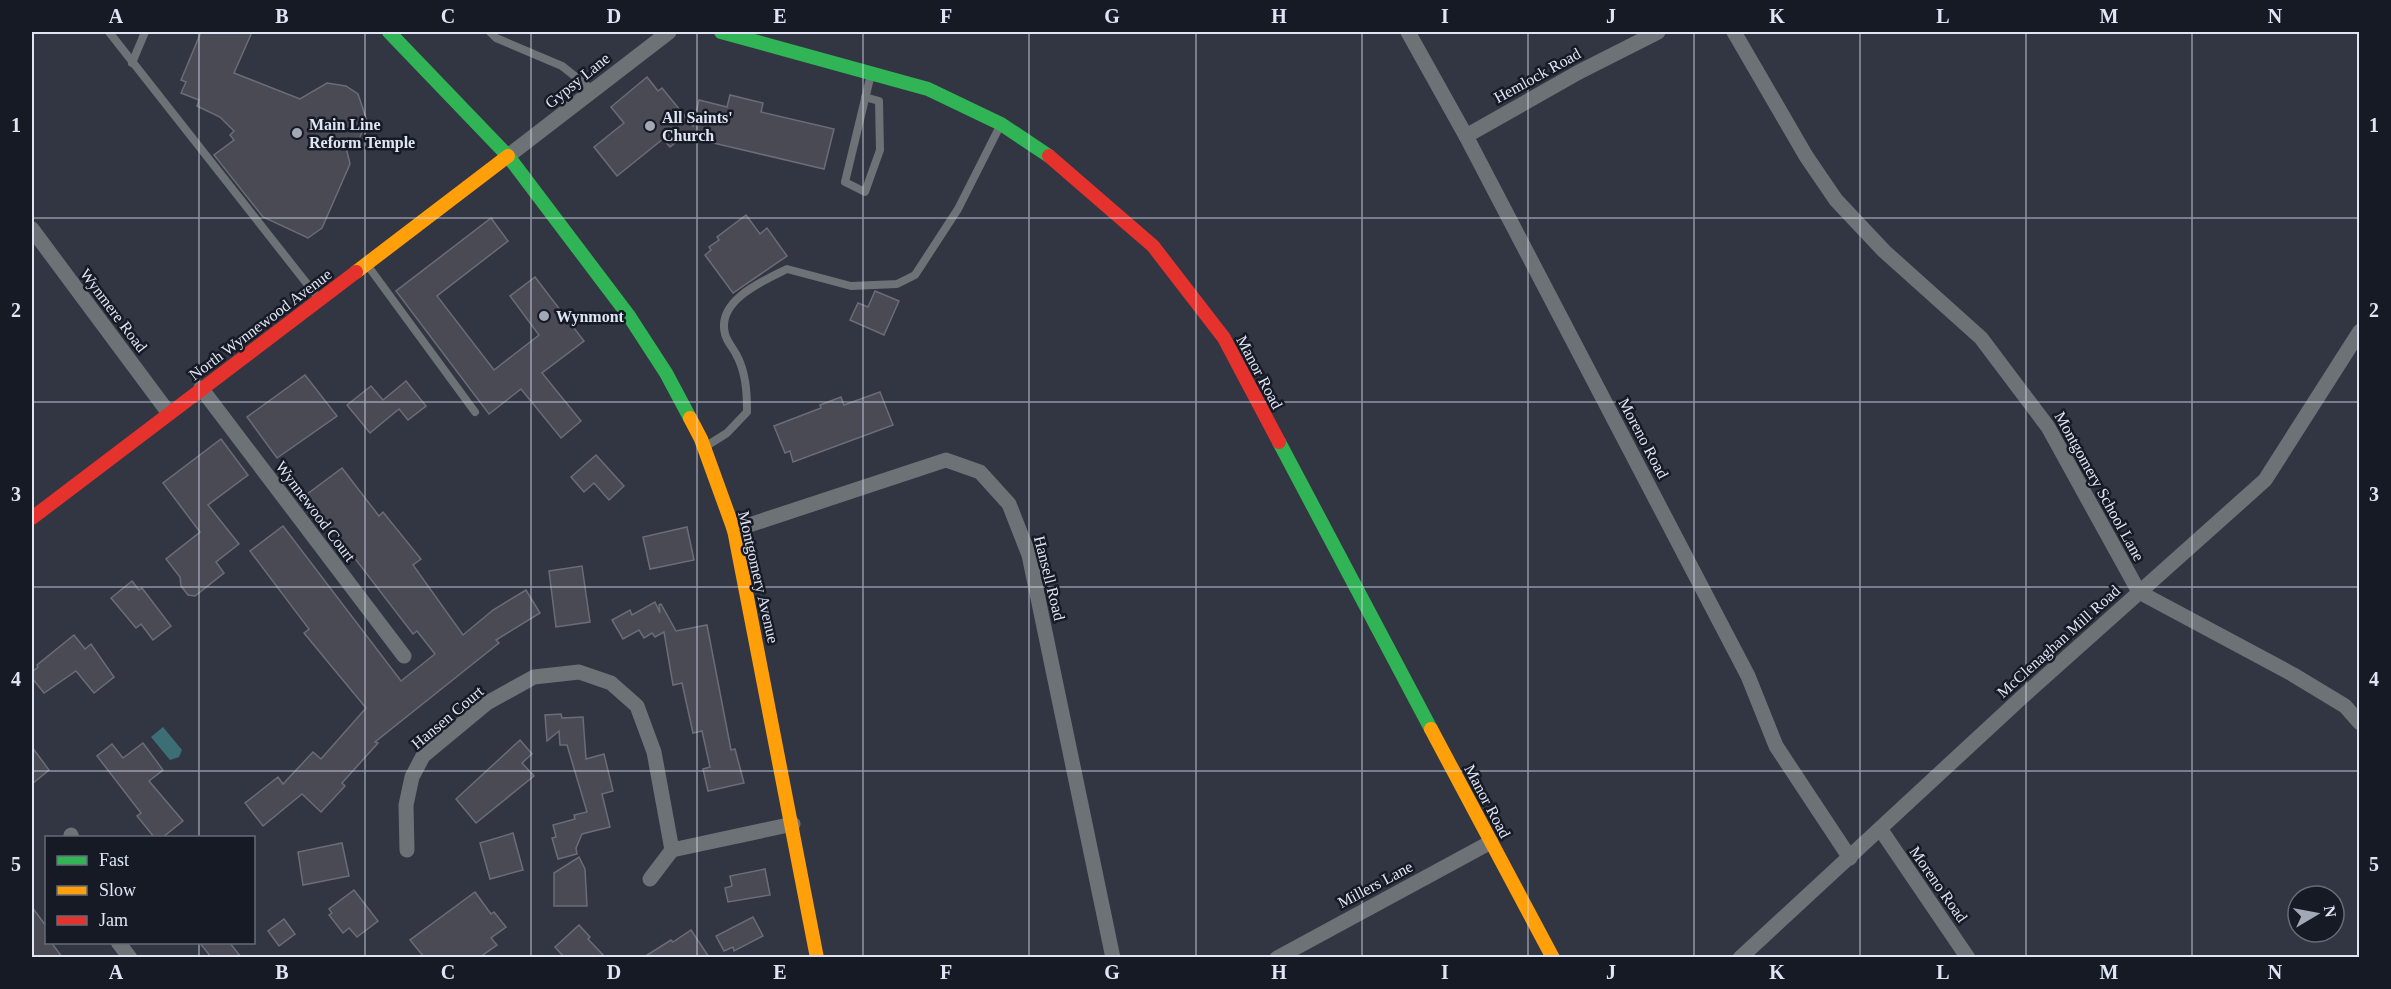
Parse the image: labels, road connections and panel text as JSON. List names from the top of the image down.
{
  "streets": {
    "street": [
      "Hemlock Road",
      "Gypsy Lane",
      "Wynmere Road",
      "North Wynnewood Avenue",
      "Manor Road",
      "Moreno Road",
      "Montgomery School Lane",
      "Wynnewood Court",
      "Montgomery Avenue",
      "Hansell Road",
      "McClenaghan Mill Road",
      "Hansen Court",
      "Millers Lane"
    ]
  },
  "crossings": [
    ["Hemlock Road", "Moreno Road"],
    ["Gypsy Lane", "North Wynnewood Avenue"],
    ["Gypsy Lane", "Montgomery Avenue"],
    ["Wynmere Road", "North Wynnewood Avenue"],
    ["North Wynnewood Avenue", "Wynnewood Court"],
    ["North Wynnewood Avenue", "Montgomery Avenue"],
    ["Manor Road", "Millers Lane"],
    ["Moreno Road", "McClenaghan Mill Road"],
    ["Montgomery School Lane", "McClenaghan Mill Road"],
    ["Montgomery Avenue", "Hansell Road"]
  ],
  "places": ["All Saints' Church", "Main Line Reform Temple", "Wynmont"],
  "legend": ["Fast", "Slow", "Jam"],
  "north": "right",
  "grid": {
    "columns": [
      "A",
      "B",
      "C",
      "D",
      "E",
      "F",
      "G",
      "H",
      "I",
      "J",
      "K",
      "L",
      "M",
      "N"
    ],
    "rows": [
      "1",
      "2",
      "3",
      "4",
      "5"
    ]
  }
}
